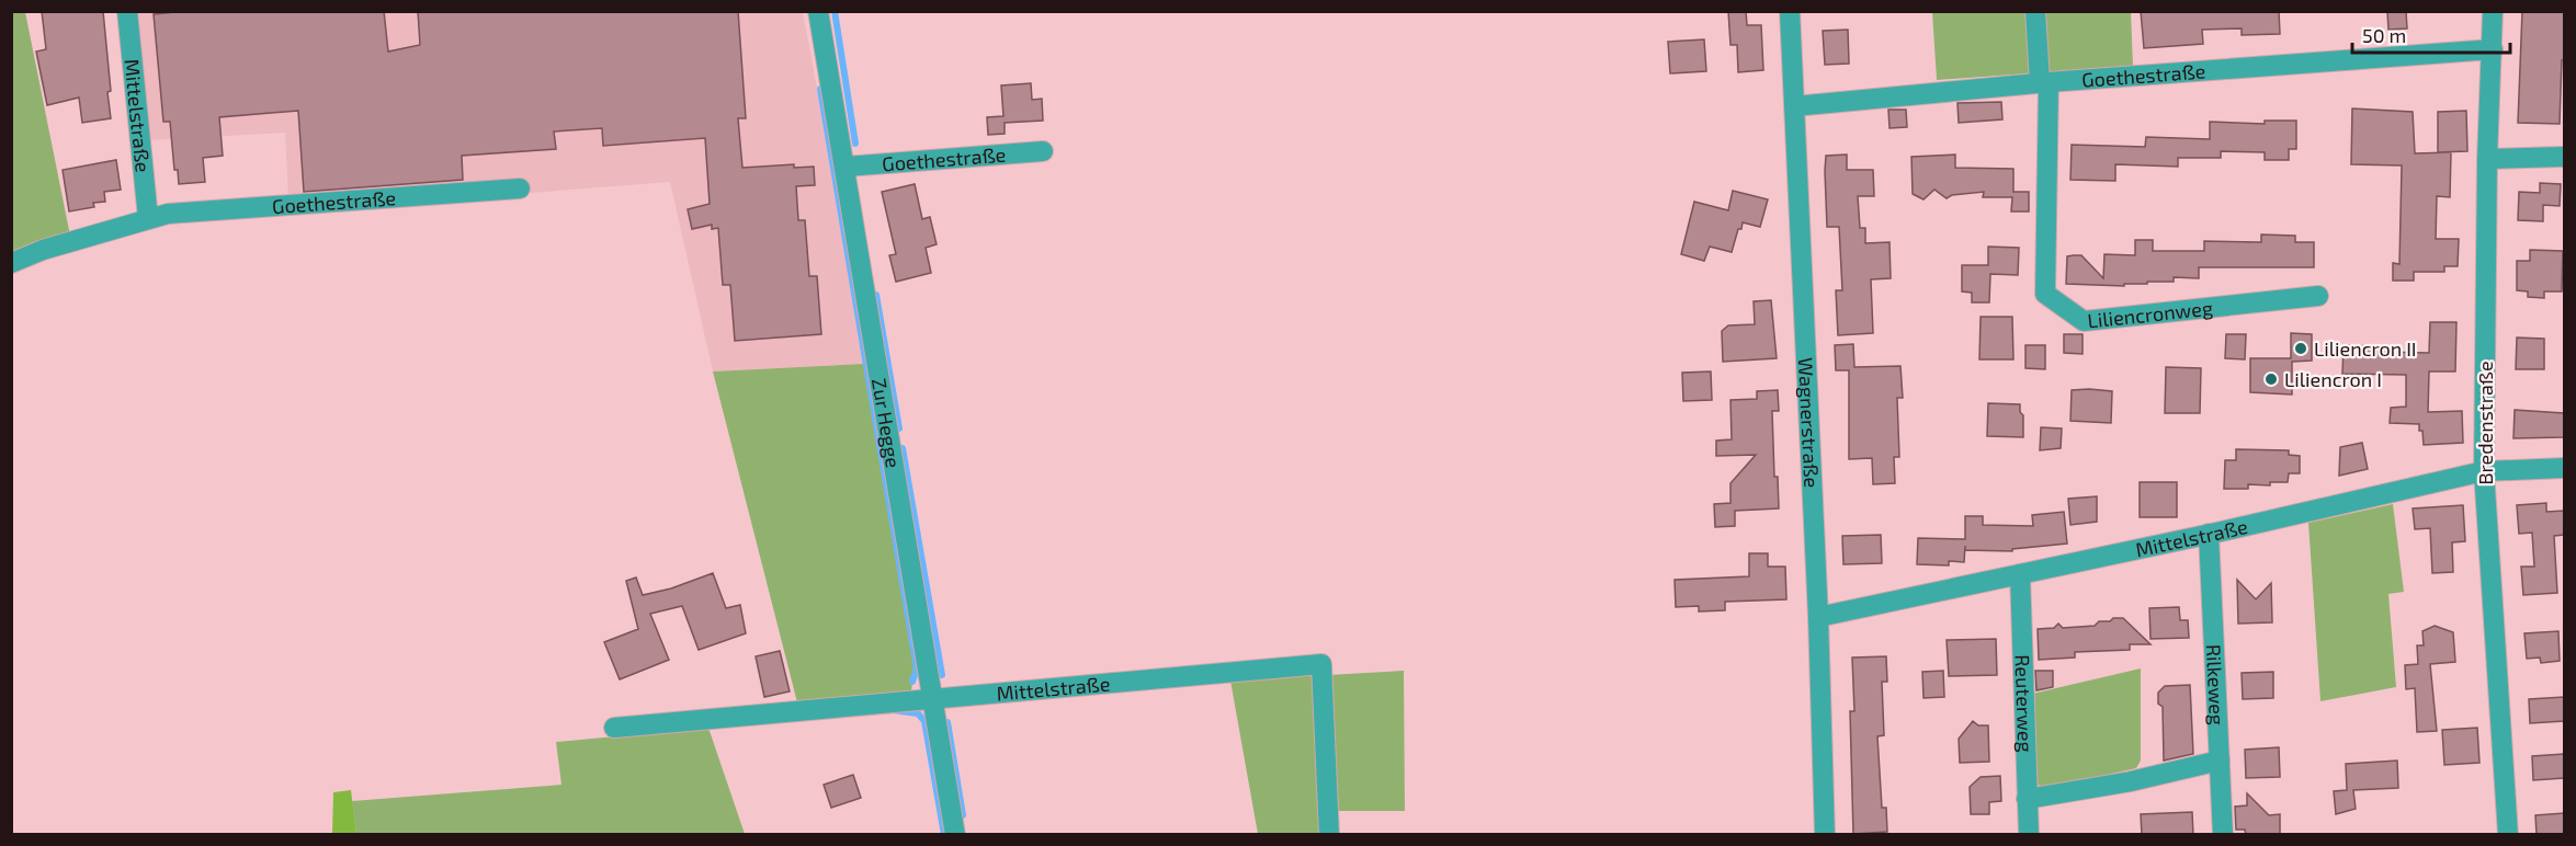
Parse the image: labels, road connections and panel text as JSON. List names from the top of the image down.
{
  "streets": {
    "street": [
      "Goethestraße",
      "Mittelstraße",
      "Liliencronweg",
      "Zur Hegge",
      "Wagnerstraße",
      "Bredenstraße",
      "Rilkeweg",
      "Reuterweg"
    ]
  },
  "crossings": [
    ["Goethestraße", "Mittelstraße"],
    ["Goethestraße", "Liliencronweg"],
    ["Goethestraße", "Zur Hegge"],
    ["Goethestraße", "Wagnerstraße"],
    ["Goethestraße", "Bredenstraße"],
    ["Mittelstraße", "Zur Hegge"],
    ["Mittelstraße", "Wagnerstraße"],
    ["Mittelstraße", "Bredenstraße"],
    ["Mittelstraße", "Rilkeweg"],
    ["Mittelstraße", "Reuterweg"]
  ],
  "places": ["Liliencron II", "Liliencron I"],
  "scale_bar": "50 m"
}
